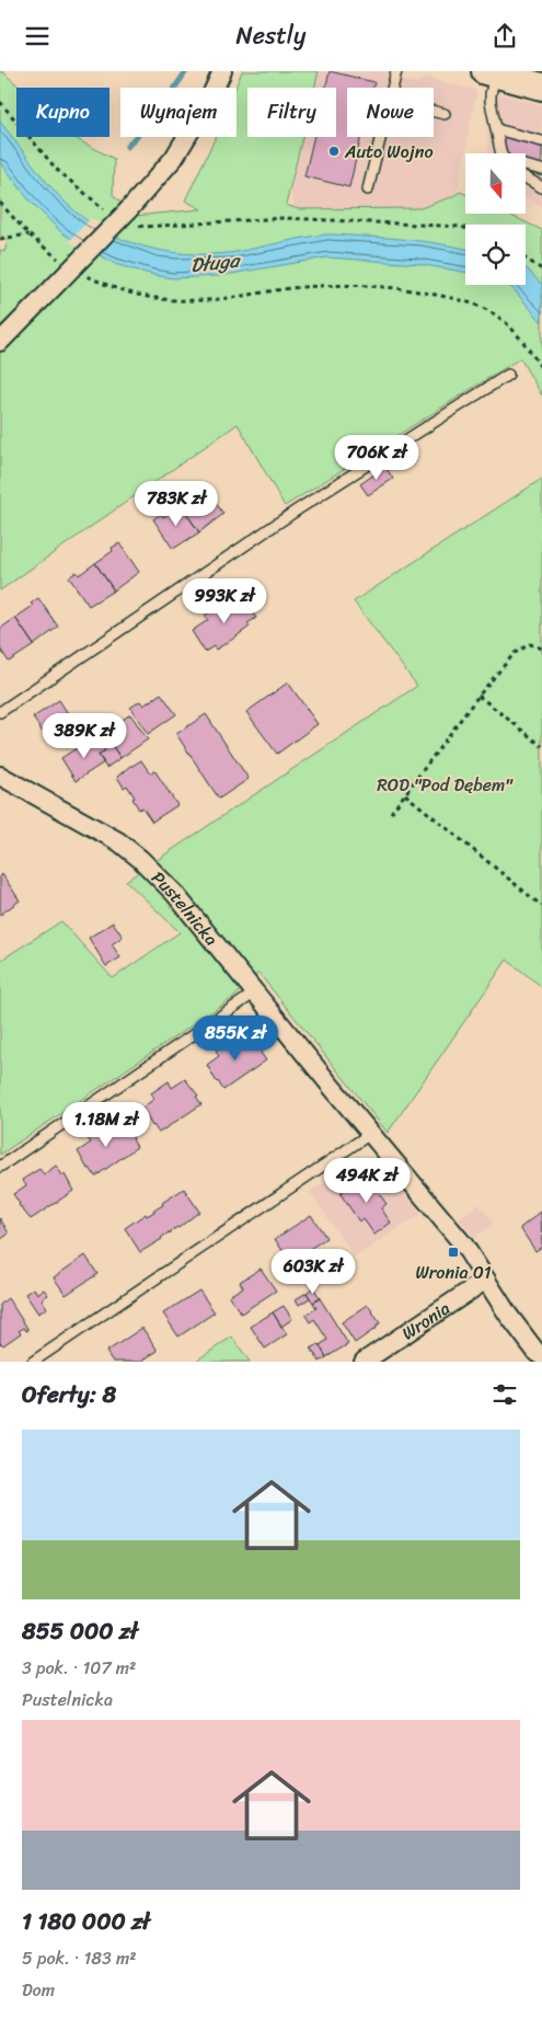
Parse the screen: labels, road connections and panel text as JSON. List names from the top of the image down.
{
  "streets": {
    "street": ["Pustelnicka", "Wronia"]
  },
  "crossings": [
    ["Pustelnicka", "Wronia"]
  ],
  "water": ["Długa"],
  "parks": ["ROD \"Pod Dębem\""],
  "places": {
    "other": ["Auto Wojno"],
    "transit": ["Wronia 01"]
  },
  "north": "bottom",
  "page": {
    "header": "Nestly",
    "chip": [
      "Kupno",
      "Wynajem",
      "Filtry",
      "Nowe"
    ],
    "price": [
      "706K zł",
      "783K zł",
      "993K zł",
      "389K zł",
      "855K zł",
      "1.18M zł",
      "494K zł",
      "603K zł"
    ],
    "heading": "Oferty: 8",
    "list": [
      {
        "name": "855 000 zł",
        "note": "3 pok. · 107 m² · Pustelnicka"
      },
      {
        "name": "1 180 000 zł",
        "note": "5 pok. · 183 m² · Dom"
      }
    ]
  }
}
